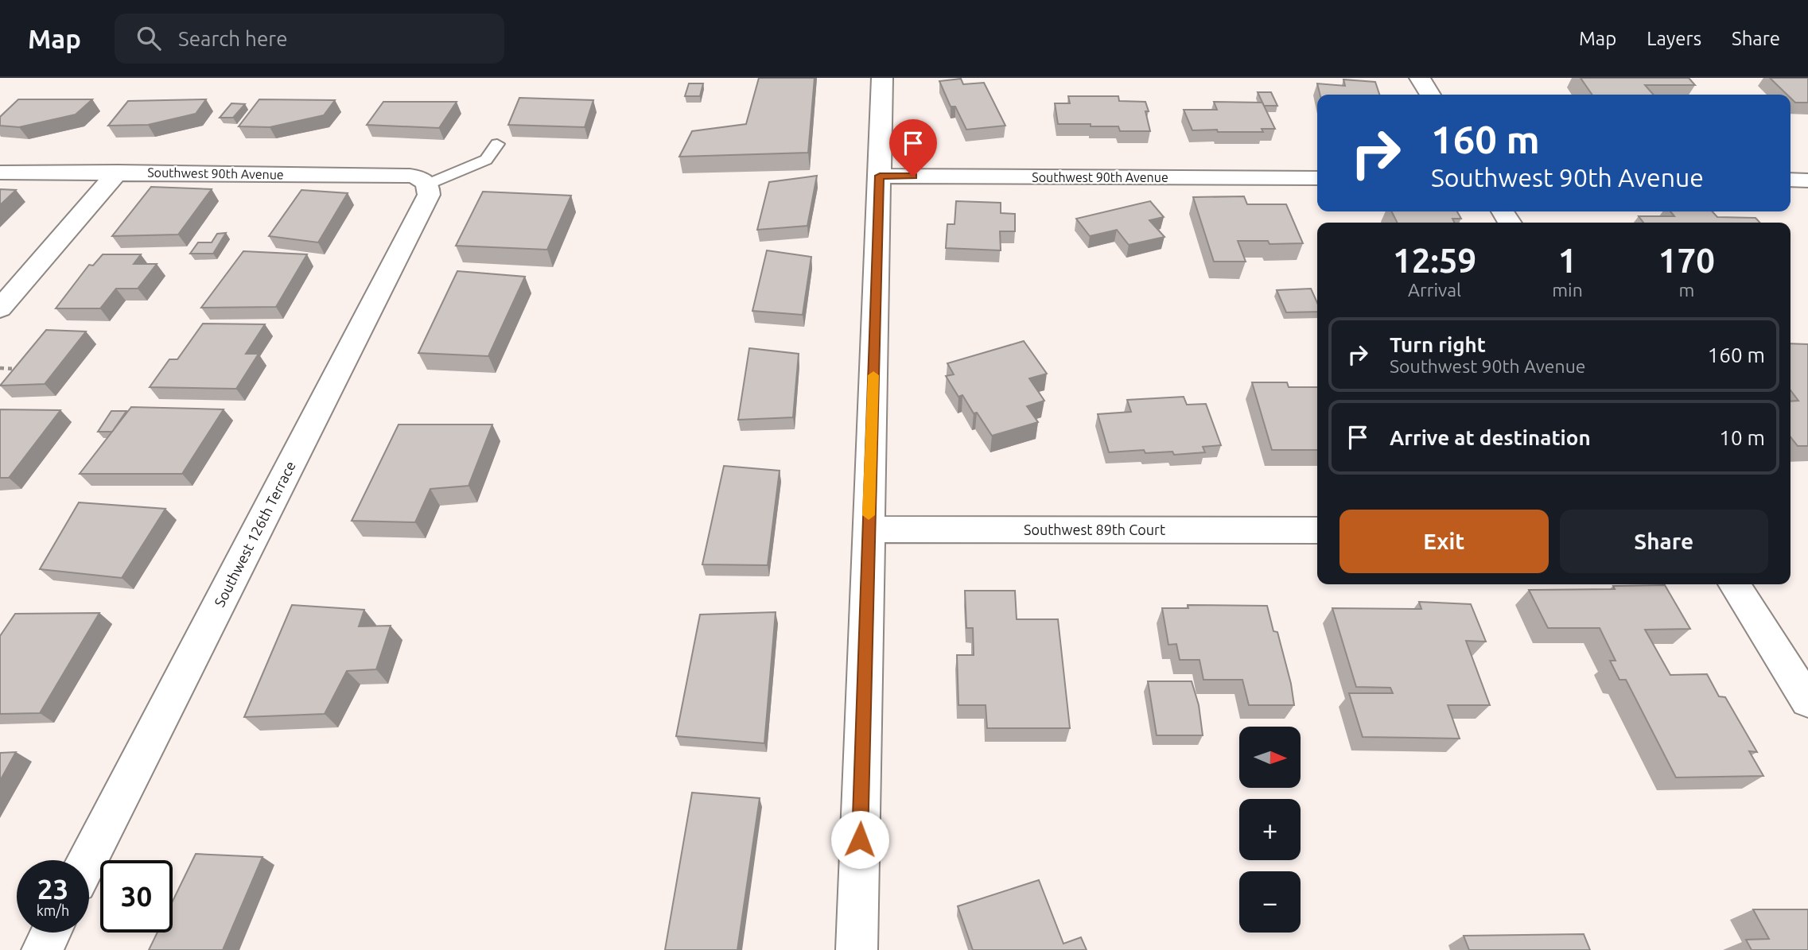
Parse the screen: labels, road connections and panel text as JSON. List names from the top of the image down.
{
  "streets": {
    "street": ["Southwest 90th Avenue", "Southwest 89th Court", "Southwest 126th Terrace"]
  },
  "crossings": [
    ["Southwest 90th Avenue", "Southwest 126th Terrace"]
  ],
  "north": "right",
  "page": {
    "header": "Map",
    "search": "Search here",
    "nav": ["Map", "Layers", "Share"],
    "turn": ["160 m", "Southwest 90th Avenue"],
    "eta": [
      "12:59",
      "Arrival",
      "1",
      "min",
      "170",
      "m"
    ],
    "list": [
      {
        "name": "Turn right",
        "note": "Southwest 90th Avenue",
        "value": "160 m"
      },
      {
        "name": "Arrive at destination",
        "value": "10 m"
      }
    ],
    "buttons": ["Exit", "Share"],
    "map_buttons": ["+", "−"],
    "speed": "23 km/h",
    "limit": "30"
  }
}
